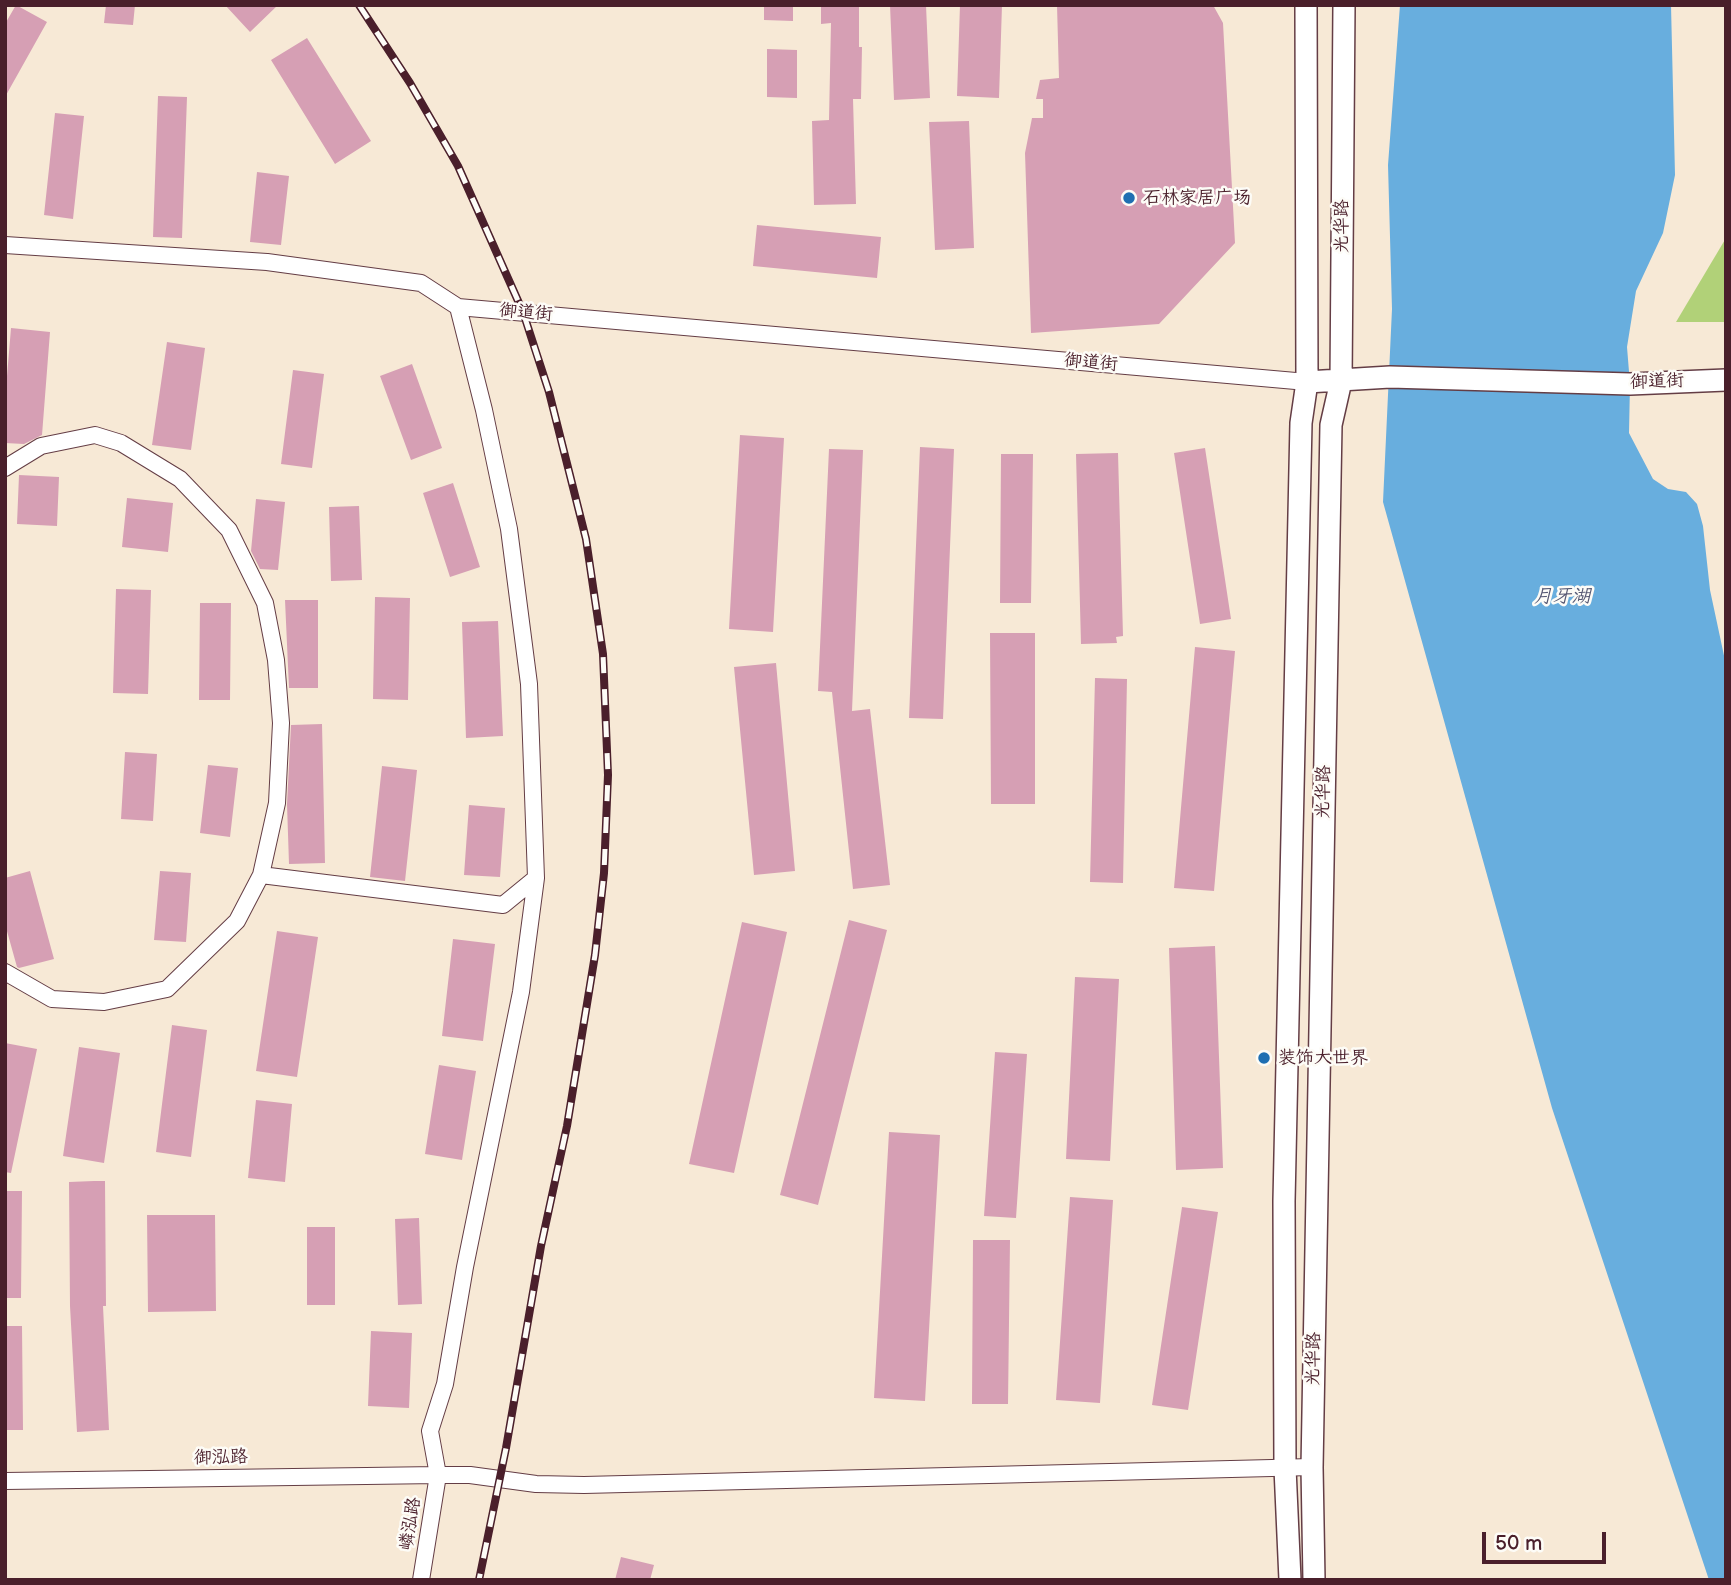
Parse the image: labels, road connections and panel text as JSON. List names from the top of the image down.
{
  "streets": {
    "main road": ["光华路"],
    "street": ["御道街", "御泓路", "嶙泓路"]
  },
  "crossings": [
    ["光华路", "御道街"],
    ["光华路", "御泓路"],
    ["御道街", "嶙泓路"],
    ["御泓路", "嶙泓路"]
  ],
  "water": ["月牙湖"],
  "places": ["石林家居广场", "装饰大世界"],
  "scale_bar": "50 m"
}
